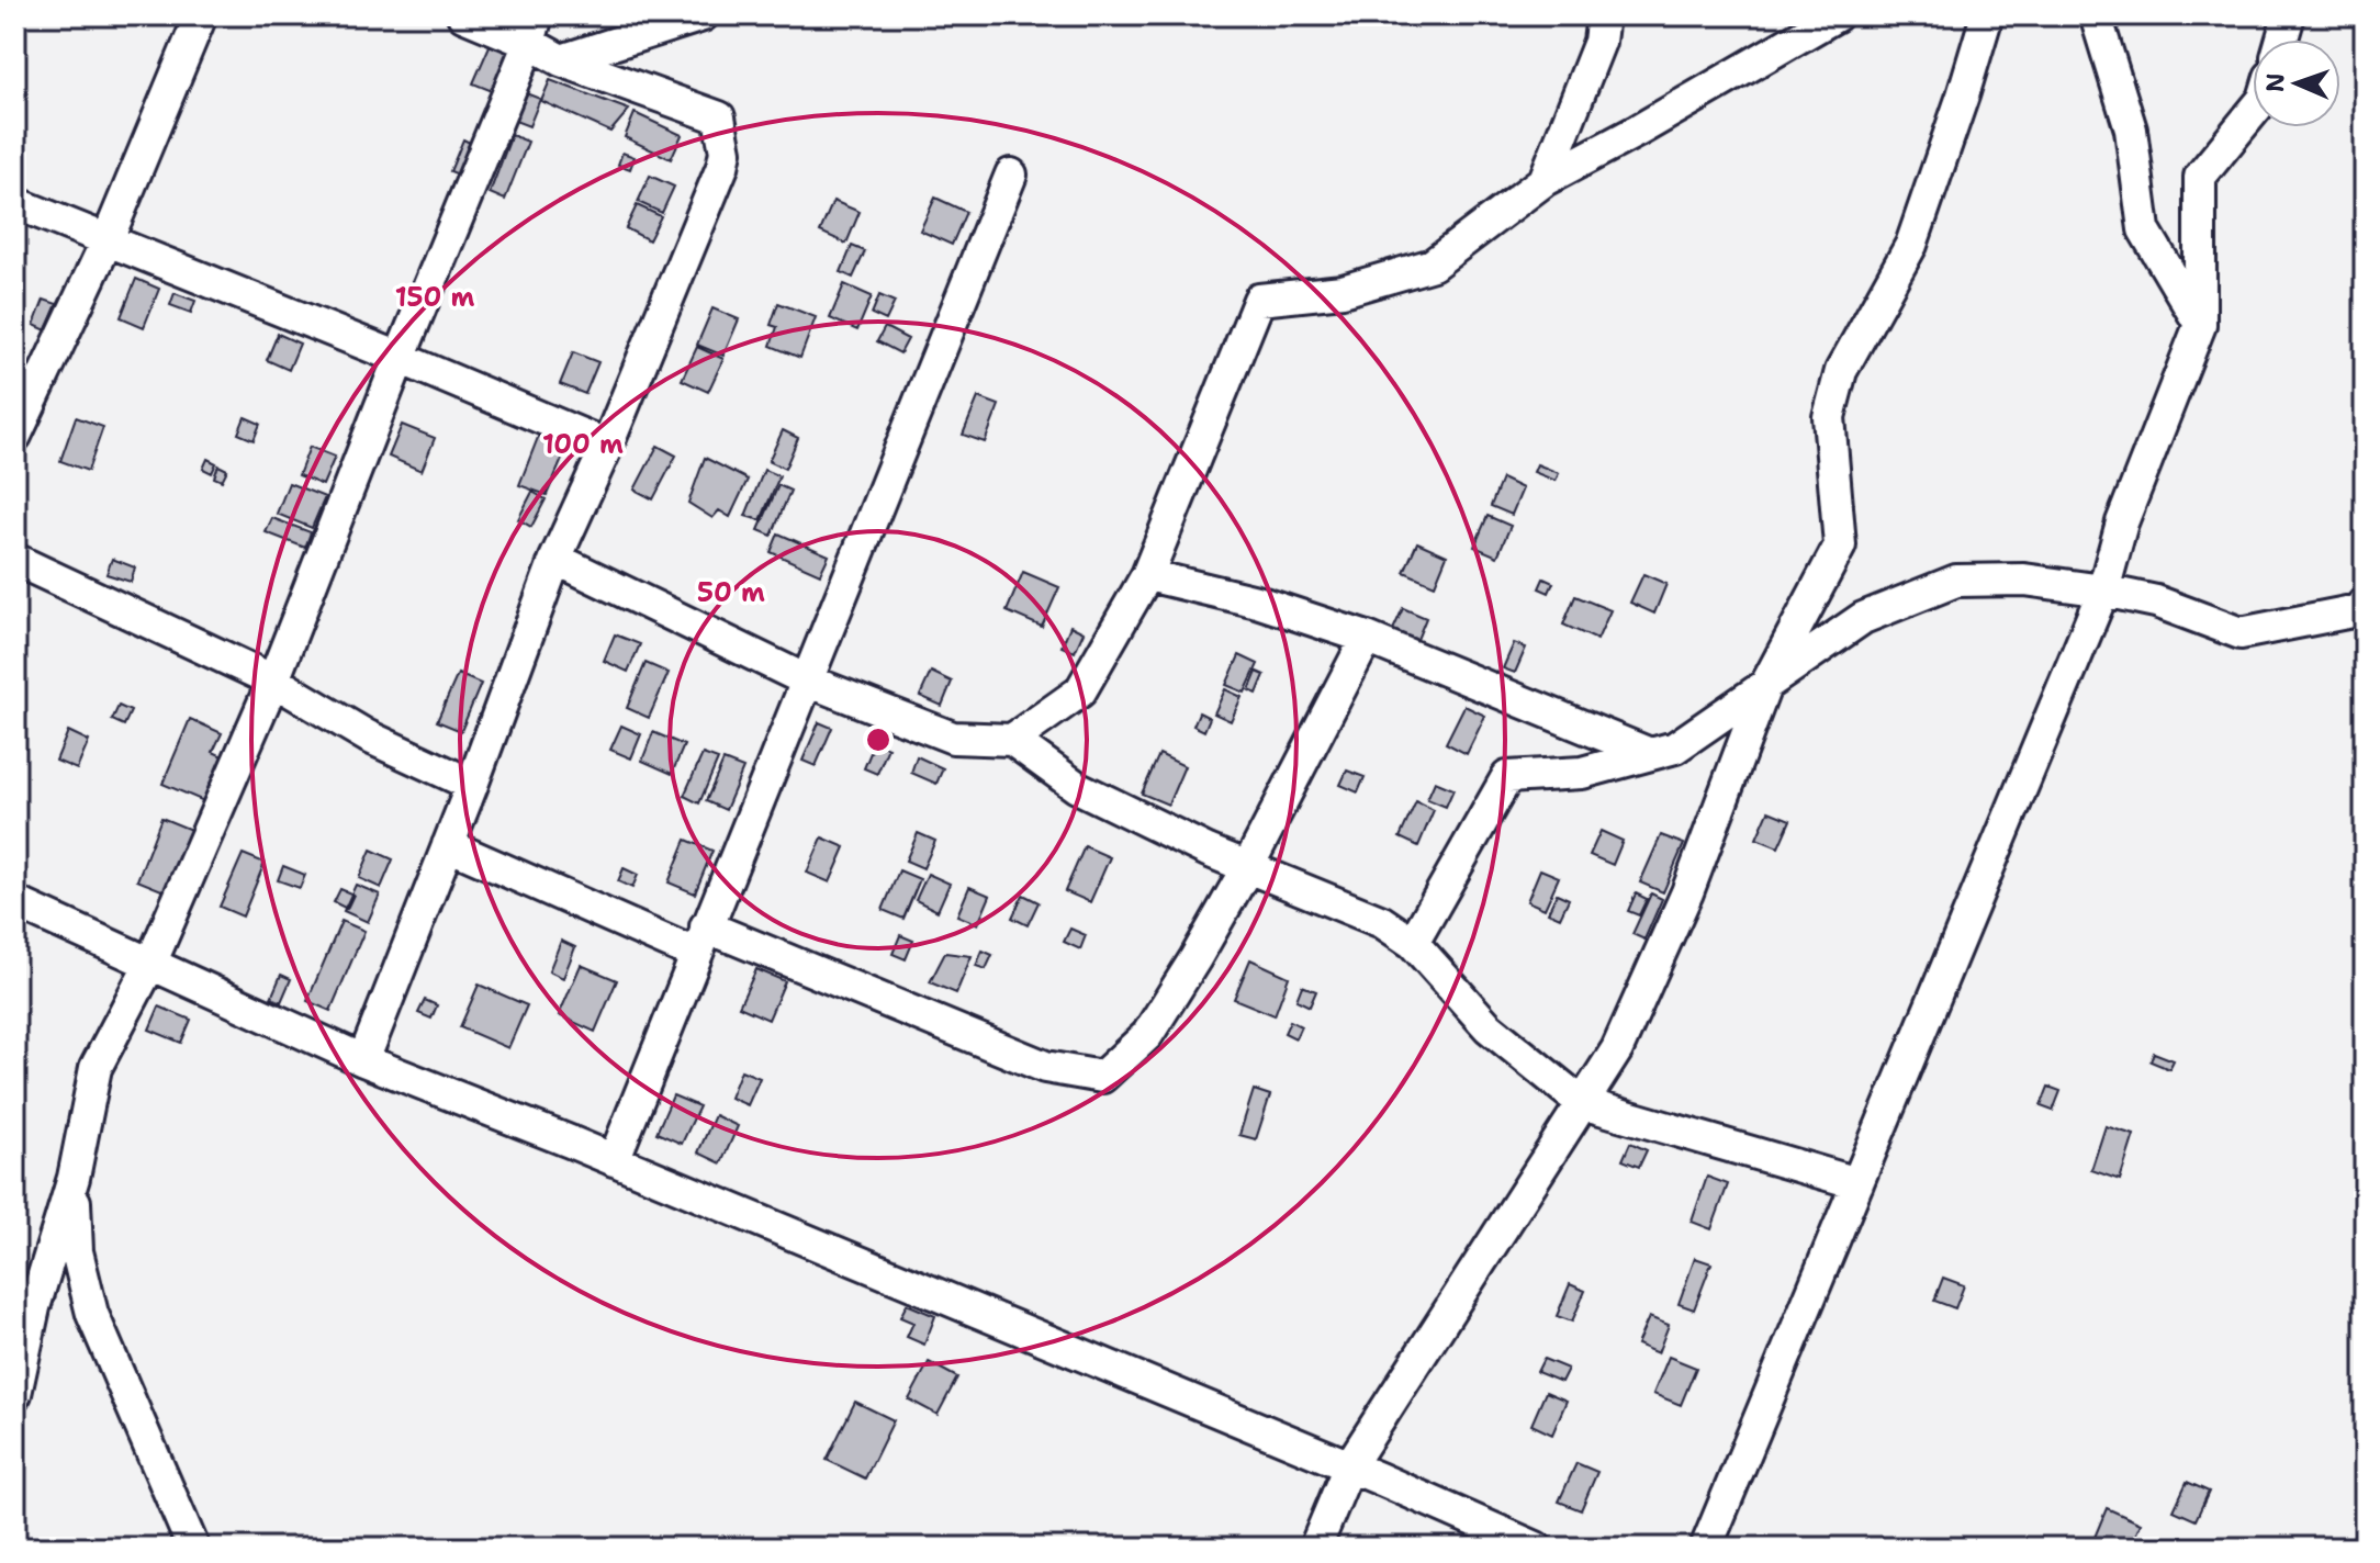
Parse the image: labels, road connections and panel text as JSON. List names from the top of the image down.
{
  "north": "left",
  "rings": ["150 m", "100 m", "50 m"]
}
